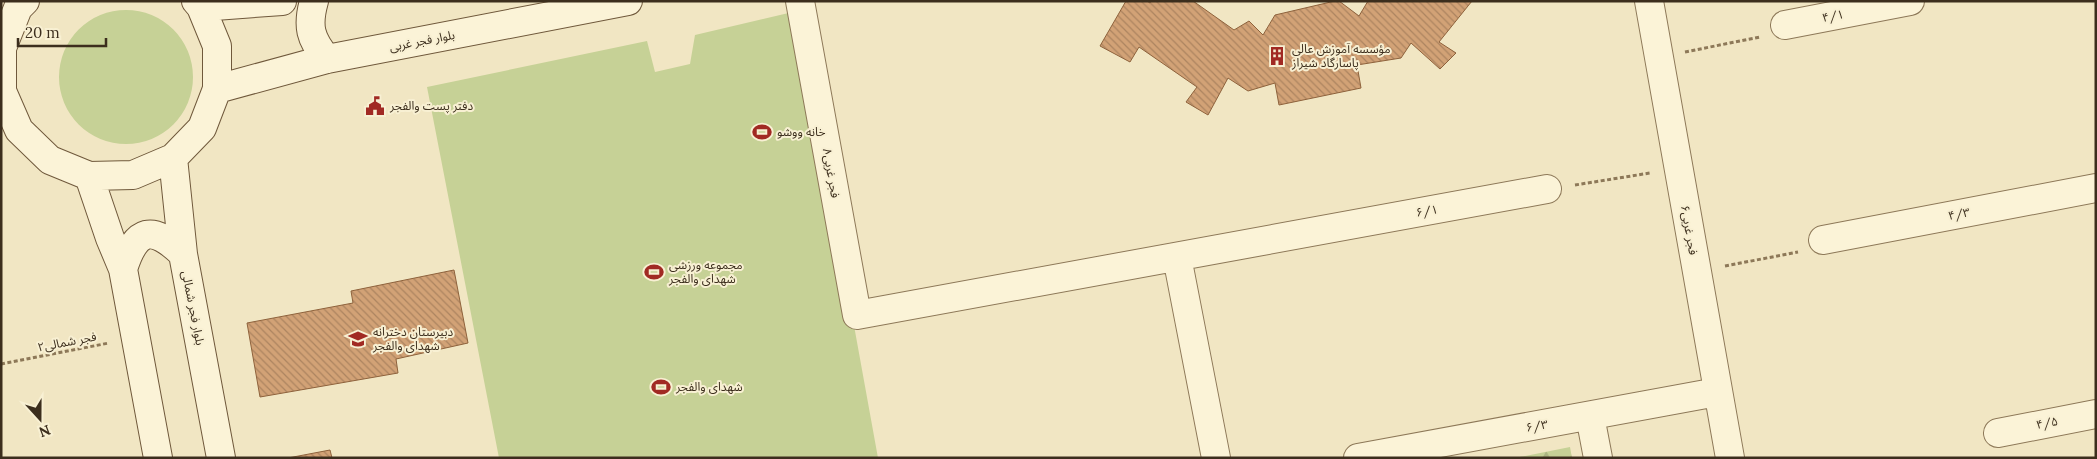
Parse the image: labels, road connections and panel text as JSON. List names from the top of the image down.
{
  "streets": {
    "street": [
      "۴/۱",
      "بلوار فجر غربی",
      "فجر غربی۸",
      "۶/۱",
      "۴/۳",
      "فجر غربی۶",
      "بلوار فجر شمالی",
      "۴/۵",
      "۶/۳"
    ],
    "path": ["فجر شمالی۲"]
  },
  "crossings": [
    ["فجر غربی۸", "۶/۱"],
    ["فجر غربی۶", "۶/۳"]
  ],
  "places": {
    "building": ["مؤسسه آموزش عالی پاسارگاد شیراز"],
    "public building": ["دفتر پست والفجر"],
    "sports": ["خانه ووشو", "مجموعه ورزشی شهدای والفجر", "شهدای والفجر"],
    "school or university": ["دبیرستان دخترانه شهدای والفجر"]
  },
  "scale_bar": "20 m",
  "north": "bottom"
}
